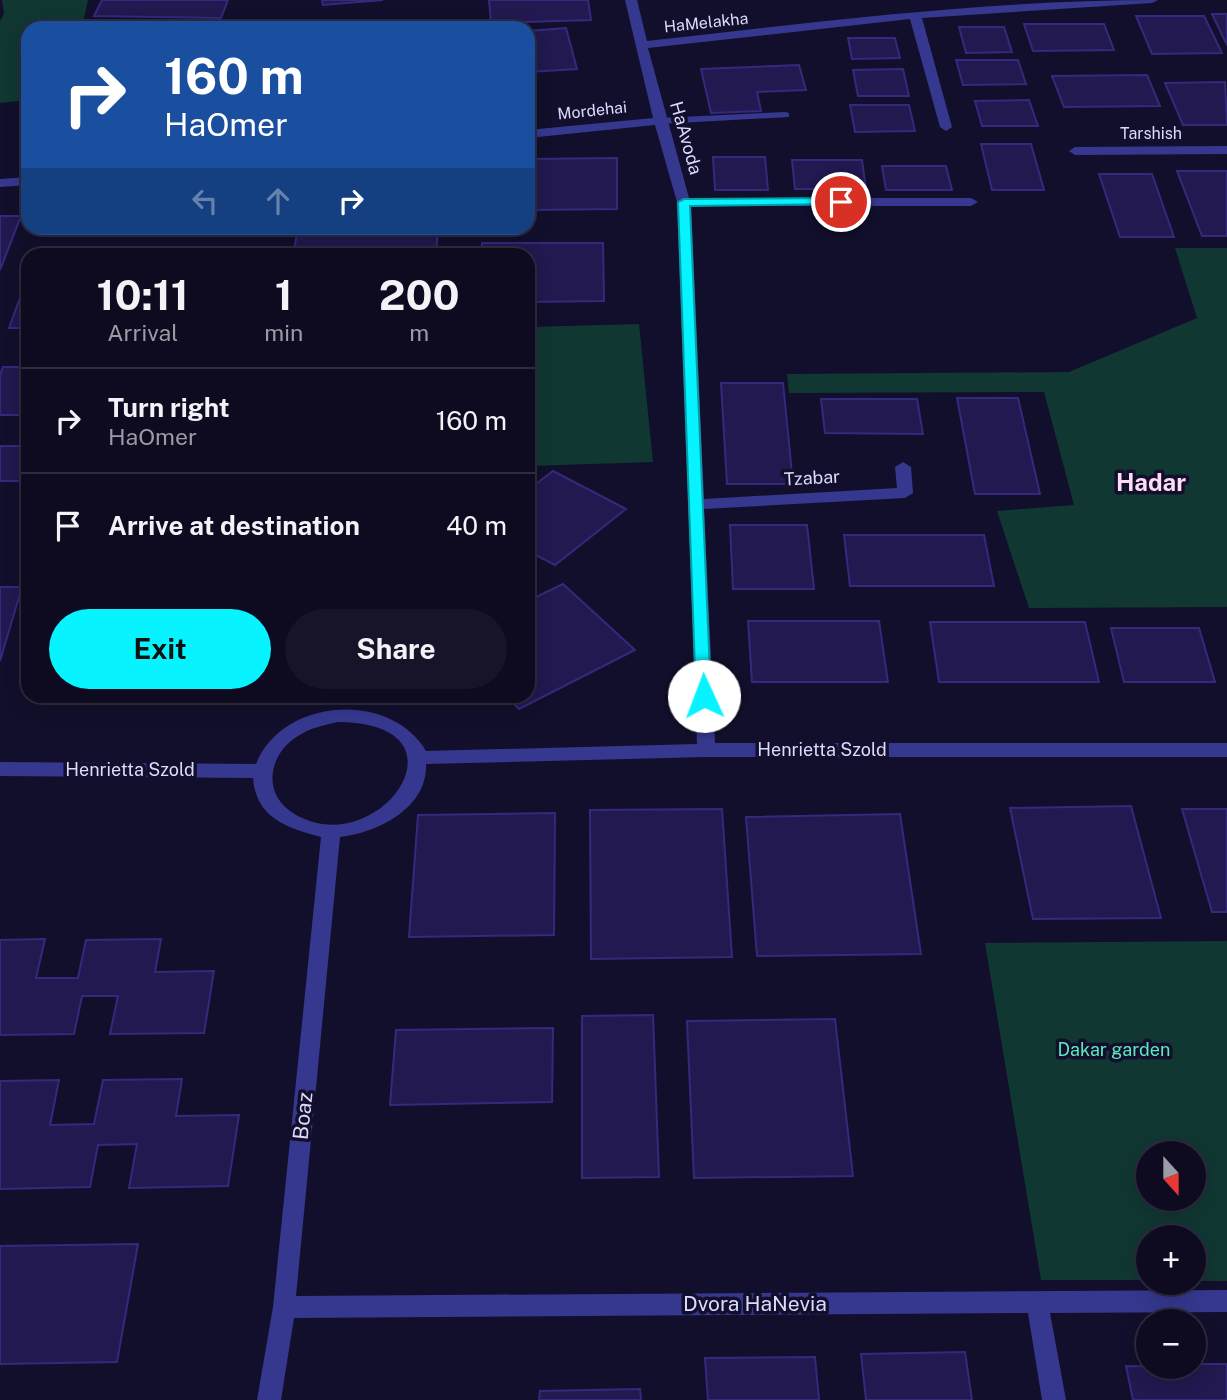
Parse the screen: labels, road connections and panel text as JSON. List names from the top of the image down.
{
  "streets": {
    "street": [
      "HaMelakha",
      "Mordehai",
      "Tarshish",
      "HaAvoda",
      "Tzabar",
      "Henrietta Szold",
      "Boaz",
      "Dvora HaNevia"
    ]
  },
  "crossings": [
    ["HaMelakha", "HaAvoda"],
    ["Mordehai", "HaAvoda"],
    ["HaAvoda", "Tzabar"],
    ["HaAvoda", "Henrietta Szold"],
    ["Henrietta Szold", "Boaz"],
    ["Boaz", "Dvora HaNevia"]
  ],
  "districts": ["Hadar"],
  "parks": ["Dakar garden"],
  "north": "bottom",
  "page": {
    "turn": ["160 m", "HaOmer"],
    "eta": [
      "10:11",
      "Arrival",
      "1",
      "min",
      "200",
      "m"
    ],
    "list": [
      {
        "name": "Turn right",
        "note": "HaOmer",
        "value": "160 m"
      },
      {
        "name": "Arrive at destination",
        "value": "40 m"
      }
    ],
    "buttons": ["Exit", "Share"],
    "map_buttons": ["+", "−"]
  }
}
